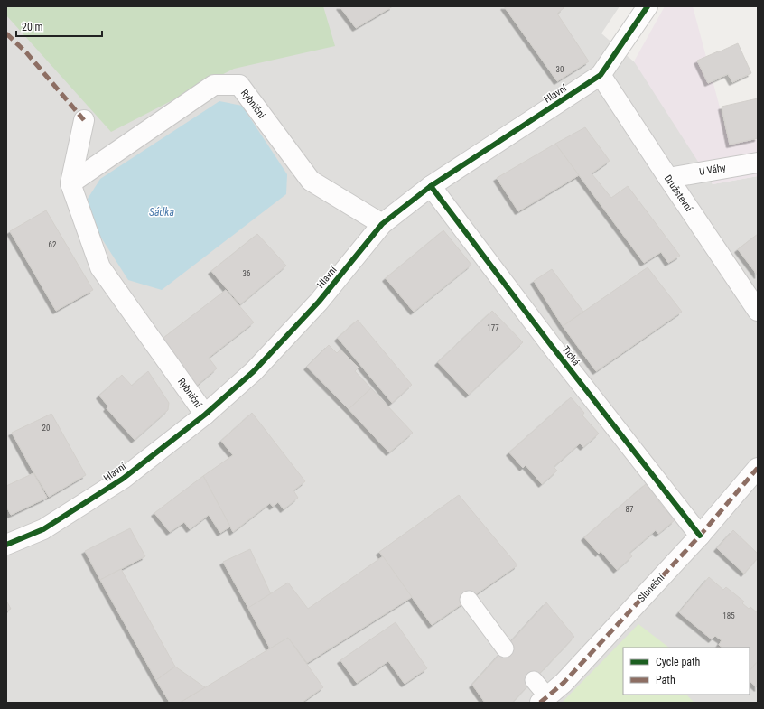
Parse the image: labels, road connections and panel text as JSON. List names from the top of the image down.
{
  "streets": {
    "street": [
      "Hlavní",
      "Rybniční",
      "U Váhy",
      "Družstevní",
      "Tichá",
      "Sluneční"
    ]
  },
  "crossings": [
    ["Hlavní", "Rybniční"],
    ["Hlavní", "Družstevní"],
    ["Hlavní", "Tichá"],
    ["U Váhy", "Družstevní"],
    ["Tichá", "Sluneční"]
  ],
  "water": ["Sádka"],
  "house_numbers": [
    "30",
    "62",
    "36",
    "177",
    "20",
    "87",
    "185"
  ],
  "legend": ["Cycle path", "Path"],
  "scale_bar": "20 m"
}
